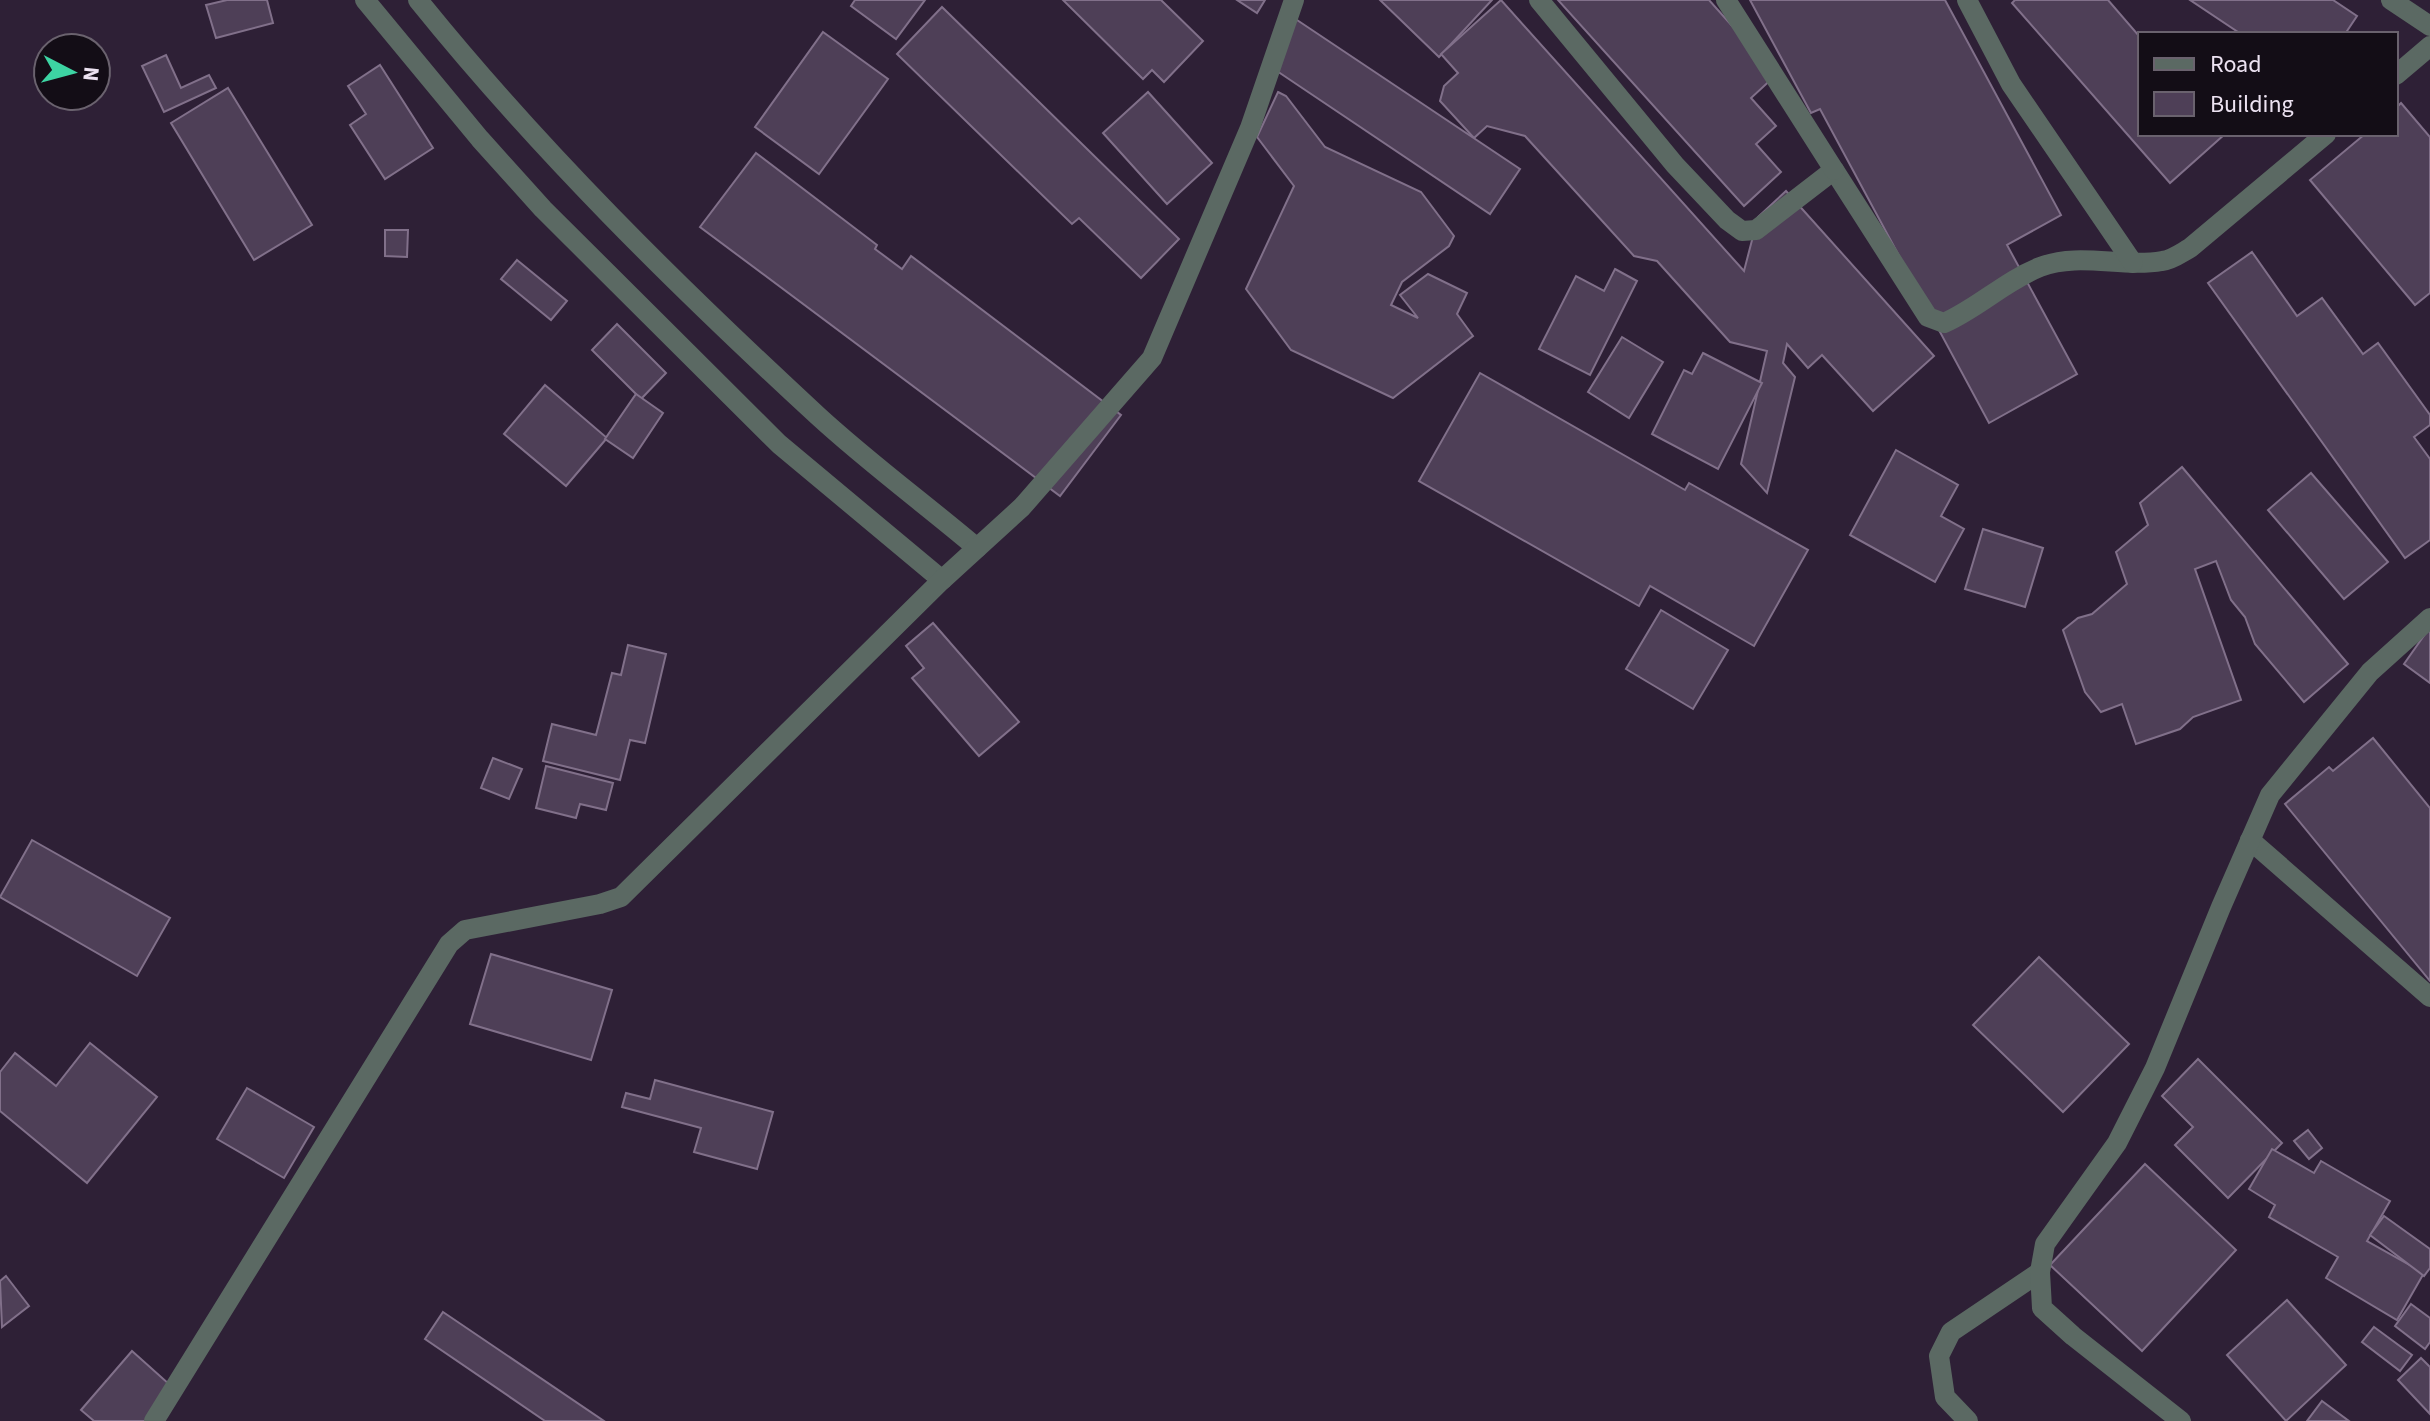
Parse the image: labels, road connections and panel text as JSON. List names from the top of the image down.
{
  "legend": ["Road", "Building"],
  "north": "right"
}
